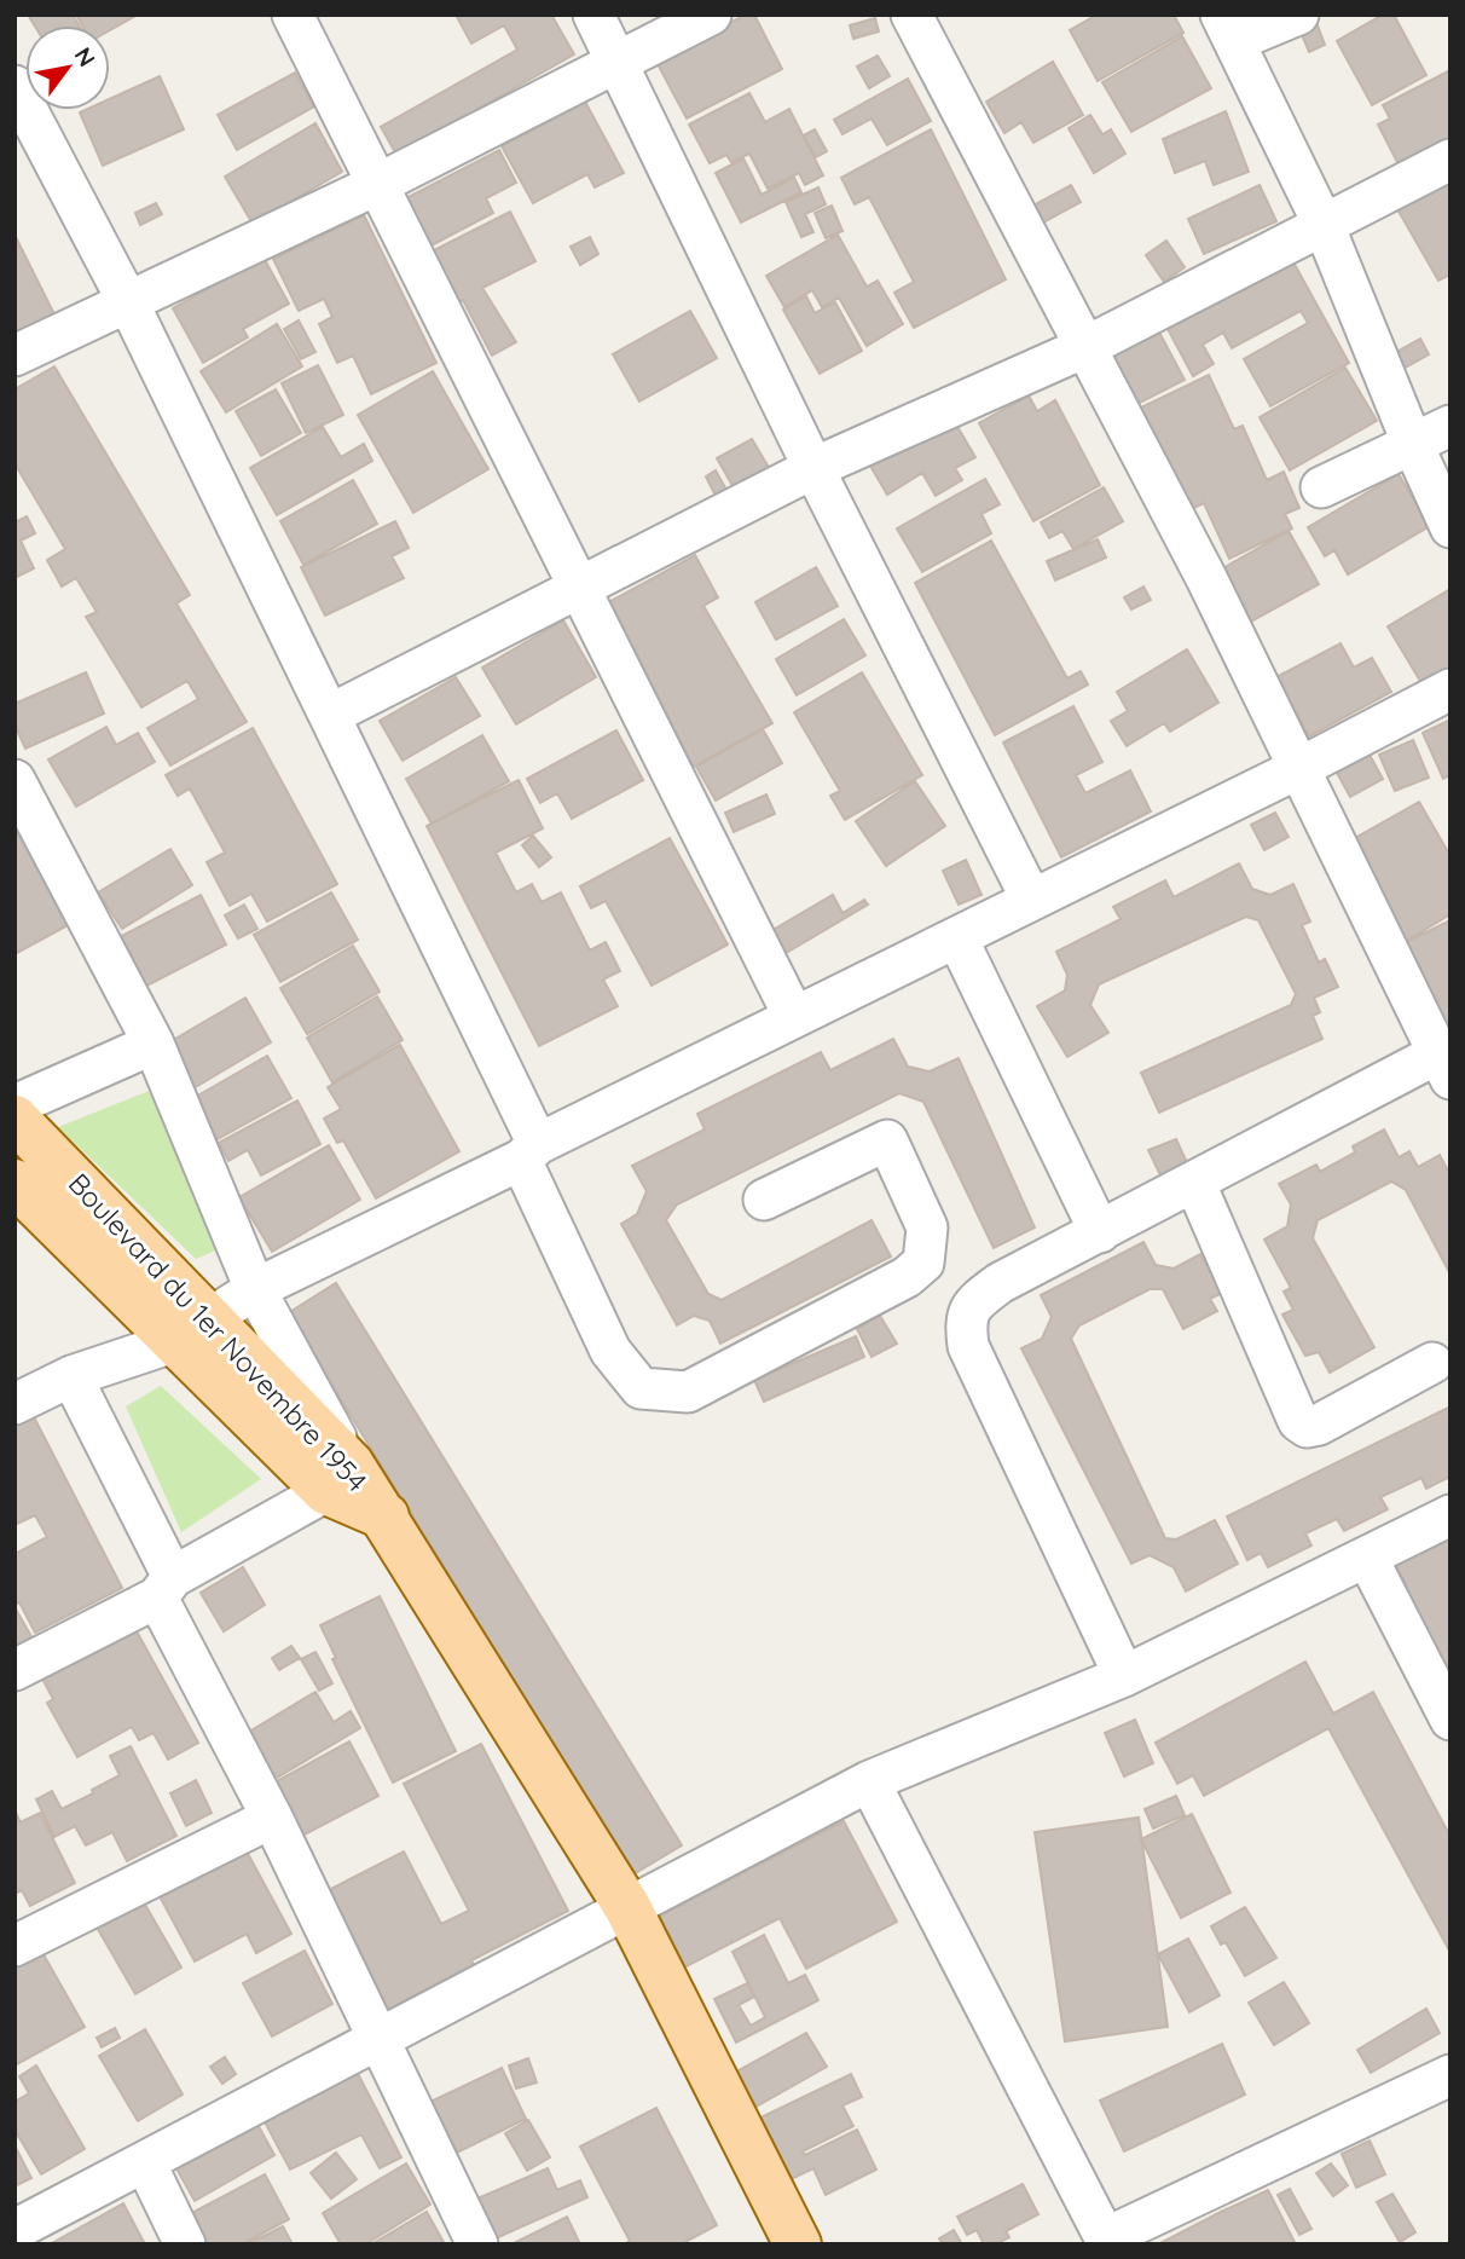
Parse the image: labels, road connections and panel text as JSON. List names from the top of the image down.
{
  "streets": {
    "main road": ["Boulevard du 1er Novembre 1954"]
  },
  "north": "top right"
}
